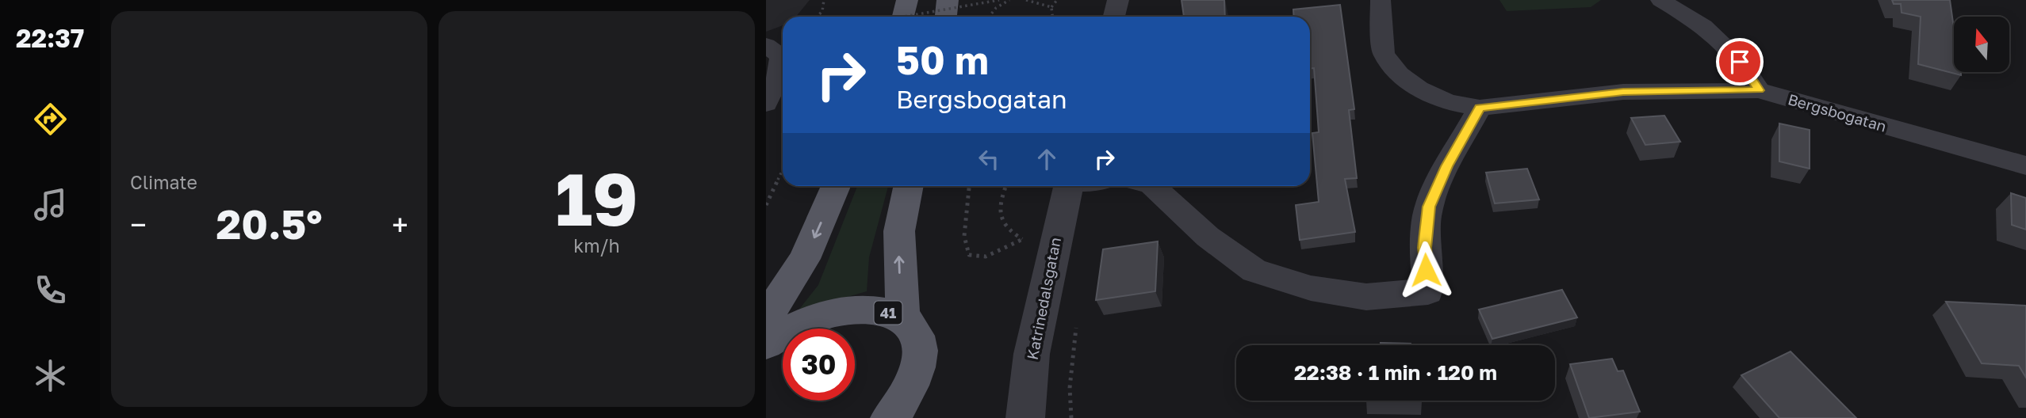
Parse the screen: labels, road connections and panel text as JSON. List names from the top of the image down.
{
  "streets": {
    "main road": ["41"],
    "street": ["Bergsbogatan", "Katrinedalsgatan"]
  },
  "north": "top",
  "page": {
    "tabs": "22:37",
    "tile": [
      "Climate",
      ["19", "km/h"]
    ],
    "turn": ["50 m", "Bergsbogatan"],
    "heat": ["−", "20.5°", "+"],
    "limit": "30",
    "trip": "22:38 · 1 min · 120 m"
  }
}
